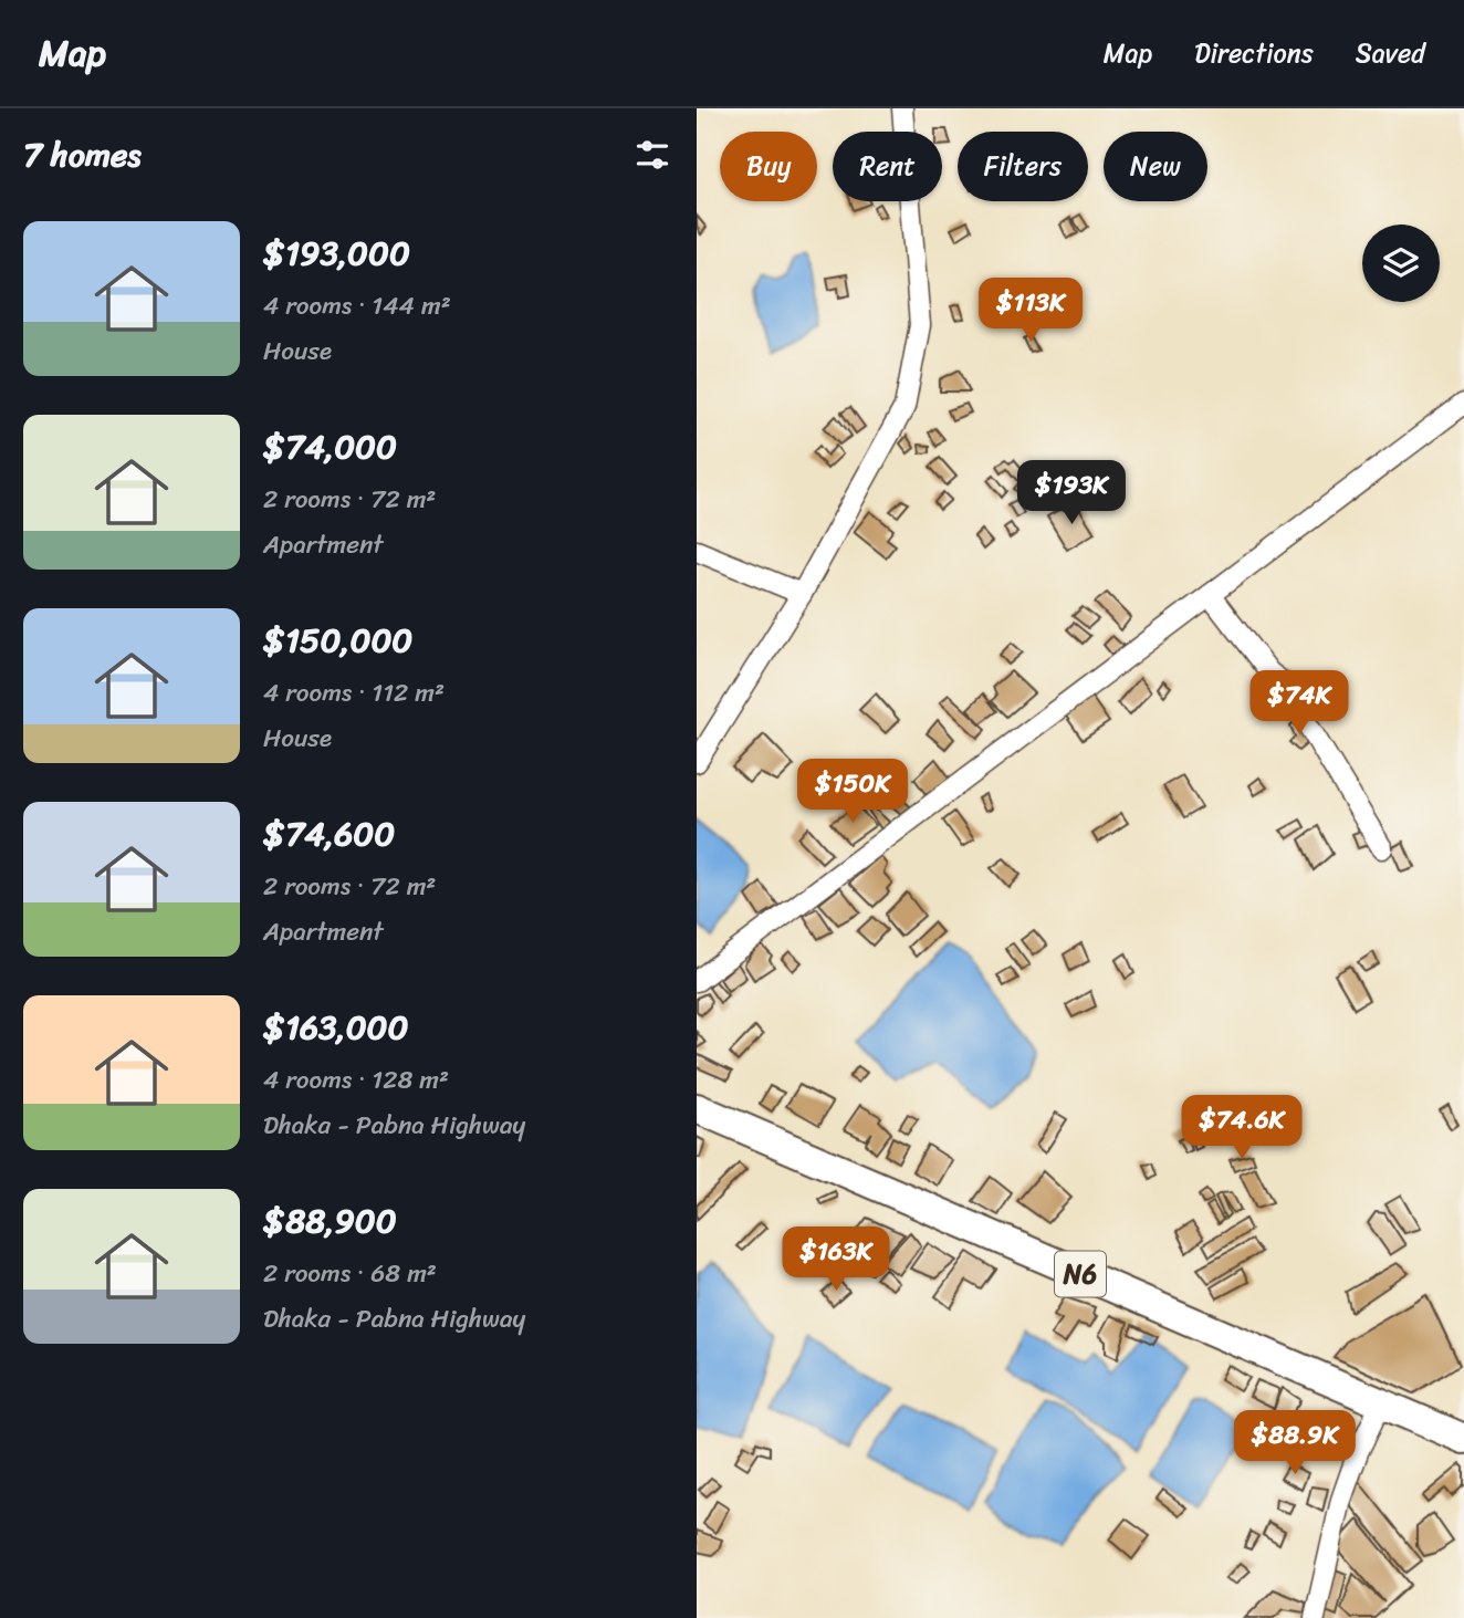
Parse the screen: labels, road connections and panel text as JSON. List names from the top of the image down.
{
  "streets": {
    "highway": ["N6"]
  },
  "page": {
    "header": "Map",
    "nav": ["Map", "Directions", "Saved"],
    "heading": "7 homes",
    "chip": [
      "Buy",
      "Rent",
      "Filters",
      "New"
    ],
    "list": [
      {
        "name": "$193,000",
        "note": "4 rooms · 144 m² · House"
      },
      {
        "name": "$74,000",
        "note": "2 rooms · 72 m² · Apartment"
      },
      {
        "name": "$150,000",
        "note": "4 rooms · 112 m² · House"
      },
      {
        "name": "$74,600",
        "note": "2 rooms · 72 m² · Apartment"
      },
      {
        "name": "$163,000",
        "note": "4 rooms · 128 m² · Dhaka - Pabna Highway"
      },
      {
        "name": "$88,900",
        "note": "2 rooms · 68 m² · Dhaka - Pabna Highway"
      }
    ],
    "price": [
      "$113K",
      "$193K",
      "$74K",
      "$150K",
      "$74.6K",
      "$163K",
      "$88.9K"
    ]
  }
}
